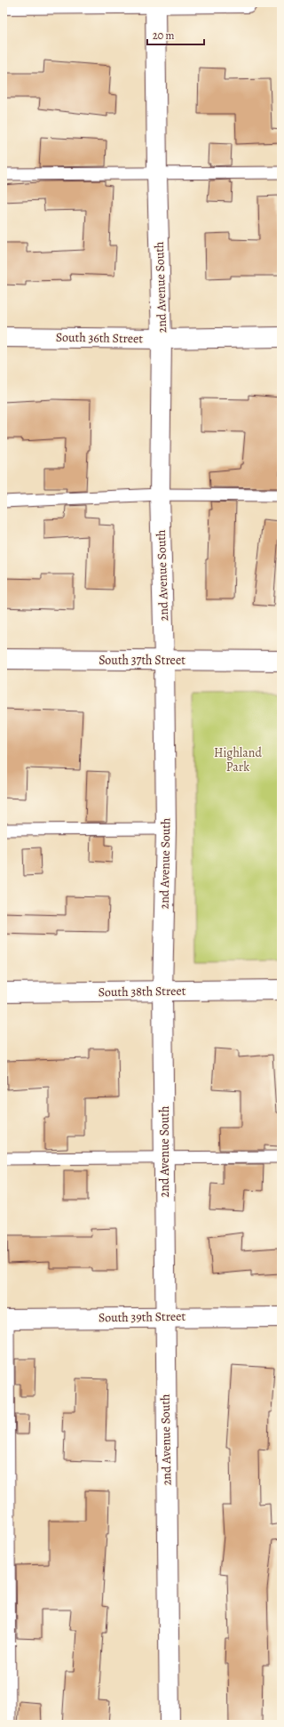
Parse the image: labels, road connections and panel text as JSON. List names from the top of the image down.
{
  "streets": {
    "street": [
      "2nd Avenue South",
      "South 36th Street",
      "South 37th Street",
      "South 38th Street",
      "South 39th Street"
    ]
  },
  "crossings": [
    ["2nd Avenue South", "South 36th Street"],
    ["2nd Avenue South", "South 37th Street"],
    ["2nd Avenue South", "South 38th Street"],
    ["2nd Avenue South", "South 39th Street"]
  ],
  "parks": ["Highland Park"],
  "scale_bar": "20 m"
}
